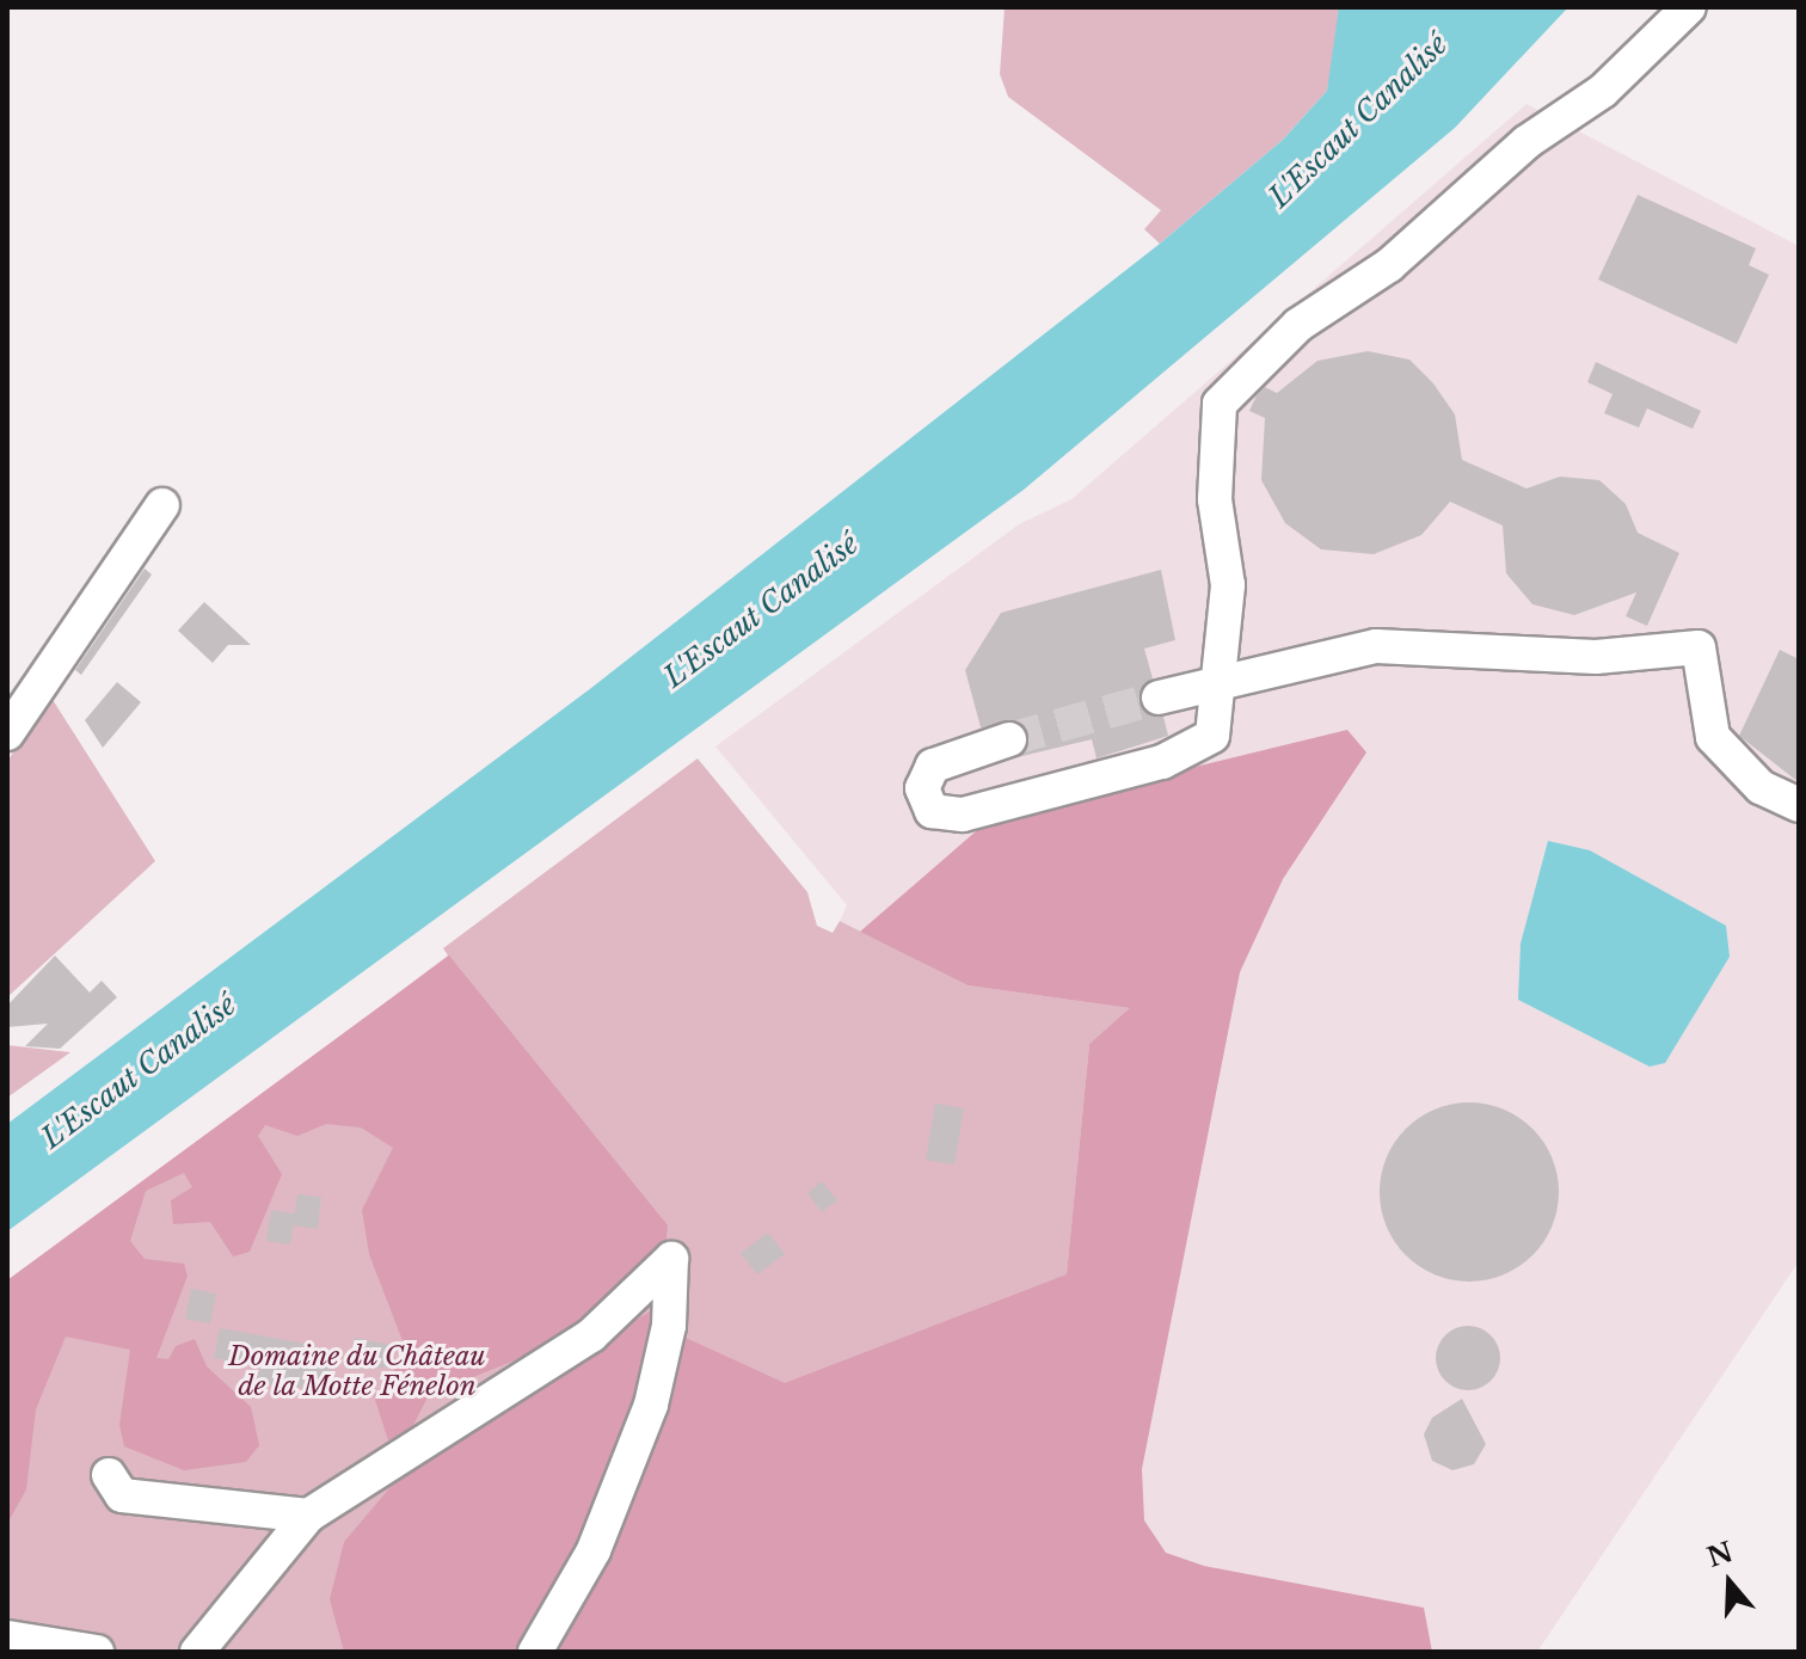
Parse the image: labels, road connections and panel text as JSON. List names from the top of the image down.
{
  "water": ["L'Escaut Canalisé"],
  "parks": ["Domaine du Château de la Motte Fénelon"],
  "north": "top"
}
